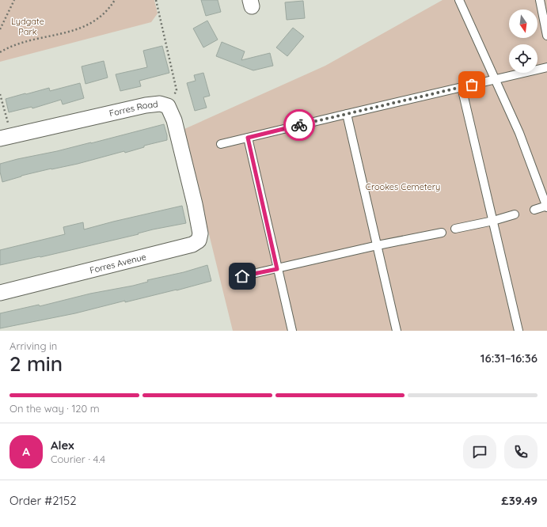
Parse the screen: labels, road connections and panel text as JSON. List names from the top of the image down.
{
  "streets": {
    "street": ["Forres Road", "Forres Avenue"]
  },
  "crossings": [
    ["Forres Road", "Forres Avenue"]
  ],
  "parks": ["Lydgate Park", "Crookes Cemetery"],
  "north": "bottom",
  "page": {
    "heading": ["2 min", "Arriving in", "16:31–16:36"],
    "panel": [
      "Alex",
      "Courier · 4.4",
      "Order #2152",
      "£39.49"
    ],
    "bar": "On the way · 120 m",
    "round": "A"
  }
}
